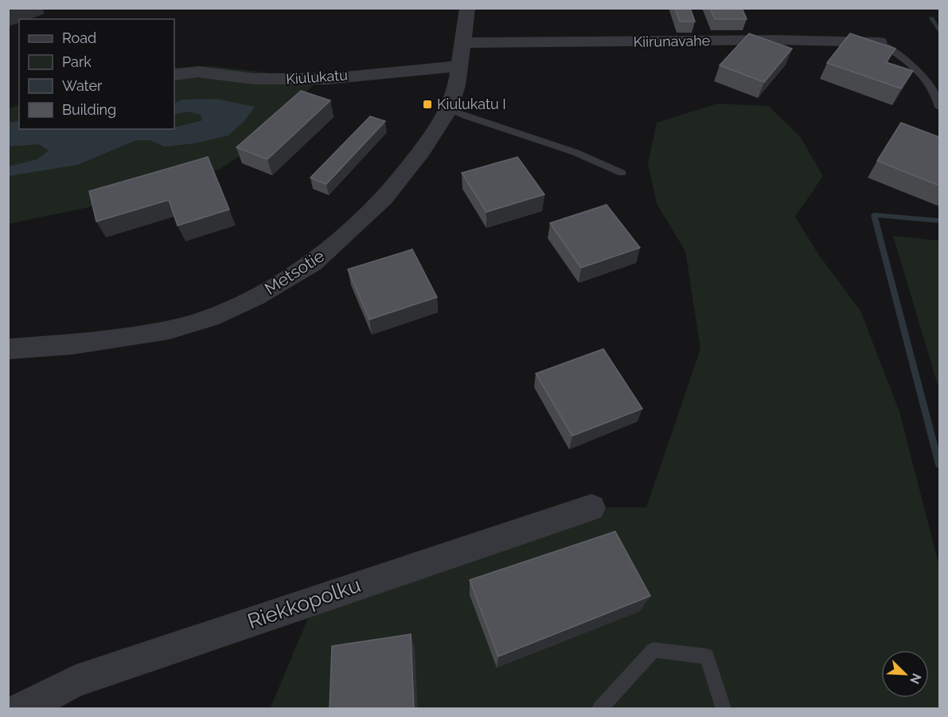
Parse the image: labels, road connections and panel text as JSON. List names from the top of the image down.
{
  "streets": {
    "street": [
      "Kiirunavahe",
      "Kiulukatu",
      "Metsotie",
      "Riekkopolku"
    ]
  },
  "crossings": [
    ["Kiirunavahe", "Metsotie"],
    ["Kiulukatu", "Metsotie"]
  ],
  "places": {
    "transit": ["Kiulukatu I"]
  },
  "legend": [
    "Road",
    "Park",
    "Water",
    "Building"
  ],
  "north": "bottom right"
}
